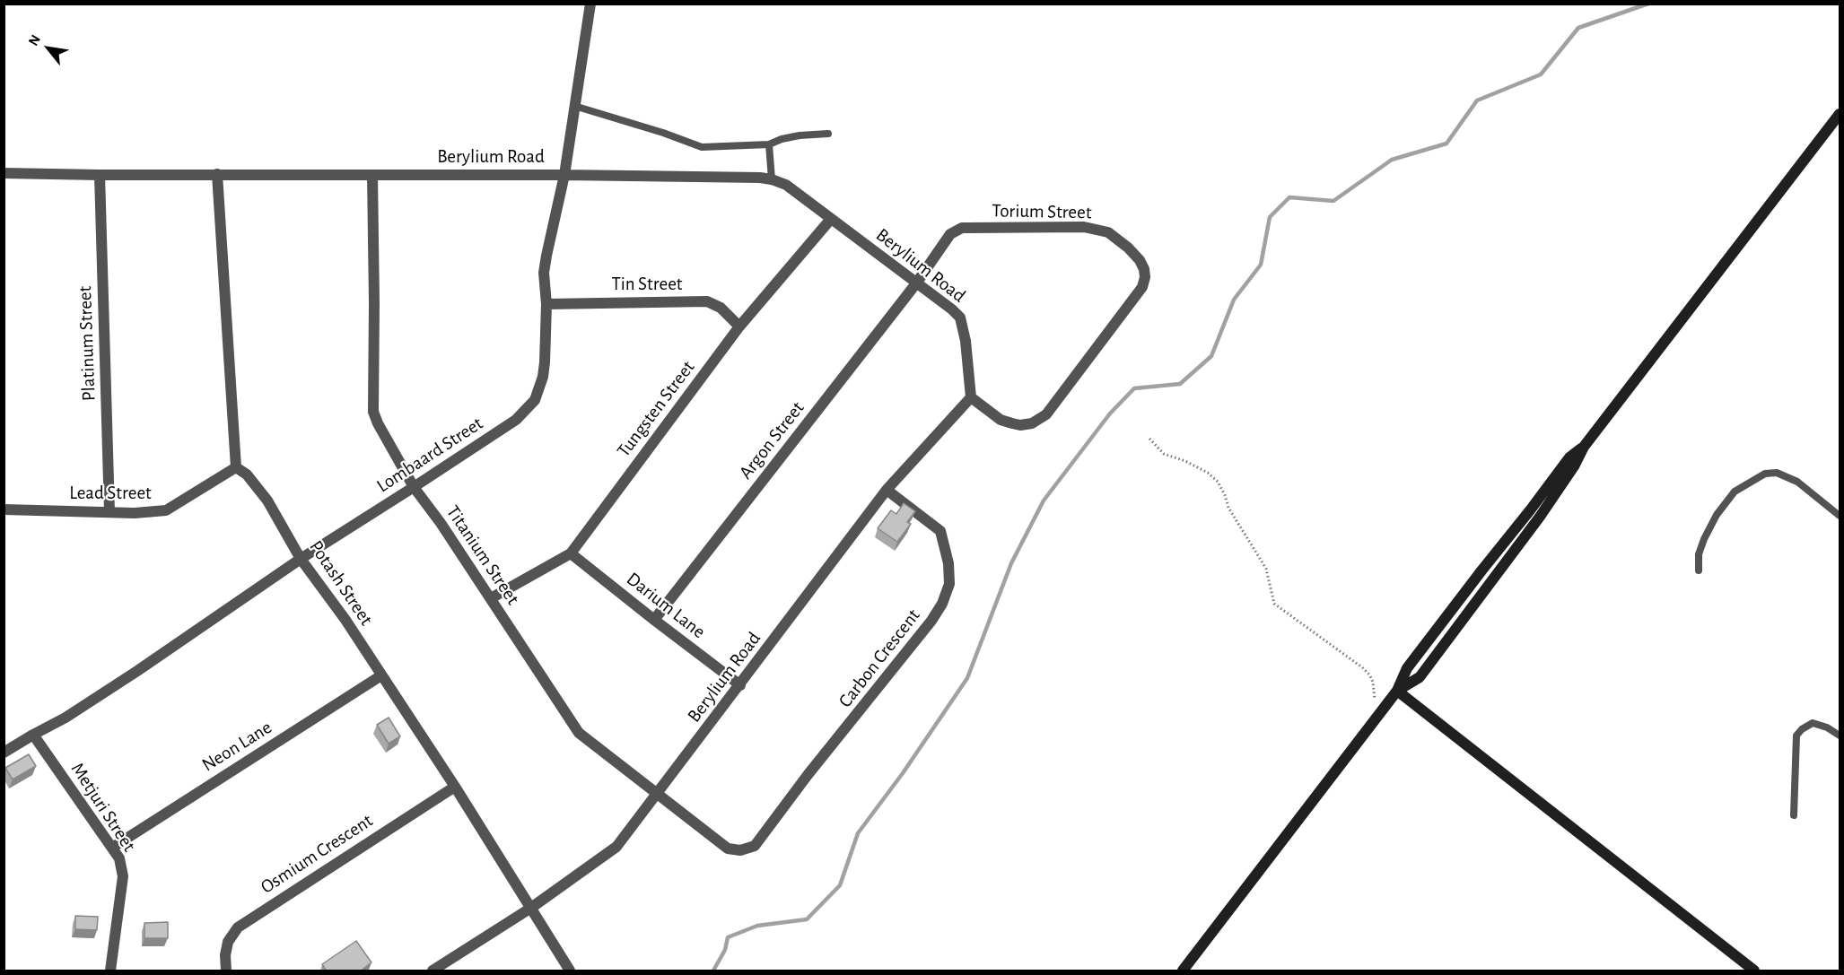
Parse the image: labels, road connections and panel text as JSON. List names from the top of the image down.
{
  "streets": {
    "street": [
      "Berylium Road",
      "Torium Street",
      "Tin Street",
      "Platinum Street",
      "Tungsten Street",
      "Argon Street",
      "Lombaard Street",
      "Lead Street",
      "Titanium Street",
      "Potash Street",
      "Darium Lane",
      "Carbon Crescent",
      "Neon Lane",
      "Metjuri Street",
      "Osmium Crescent"
    ]
  },
  "crossings": [
    ["Berylium Road", "Torium Street"],
    ["Berylium Road", "Platinum Street"],
    ["Berylium Road", "Tungsten Street"],
    ["Berylium Road", "Argon Street"],
    ["Berylium Road", "Lombaard Street"],
    ["Berylium Road", "Titanium Street"],
    ["Berylium Road", "Potash Street"],
    ["Berylium Road", "Darium Lane"],
    ["Berylium Road", "Carbon Crescent"],
    ["Torium Street", "Argon Street"],
    ["Tin Street", "Tungsten Street"],
    ["Tin Street", "Lombaard Street"],
    ["Platinum Street", "Lead Street"],
    ["Tungsten Street", "Titanium Street"],
    ["Tungsten Street", "Darium Lane"],
    ["Argon Street", "Darium Lane"],
    ["Lombaard Street", "Titanium Street"],
    ["Lombaard Street", "Potash Street"],
    ["Lombaard Street", "Metjuri Street"],
    ["Lead Street", "Potash Street"],
    ["Titanium Street", "Carbon Crescent"],
    ["Potash Street", "Neon Lane"],
    ["Potash Street", "Osmium Crescent"],
    ["Neon Lane", "Metjuri Street"]
  ],
  "north": "top left"
}
